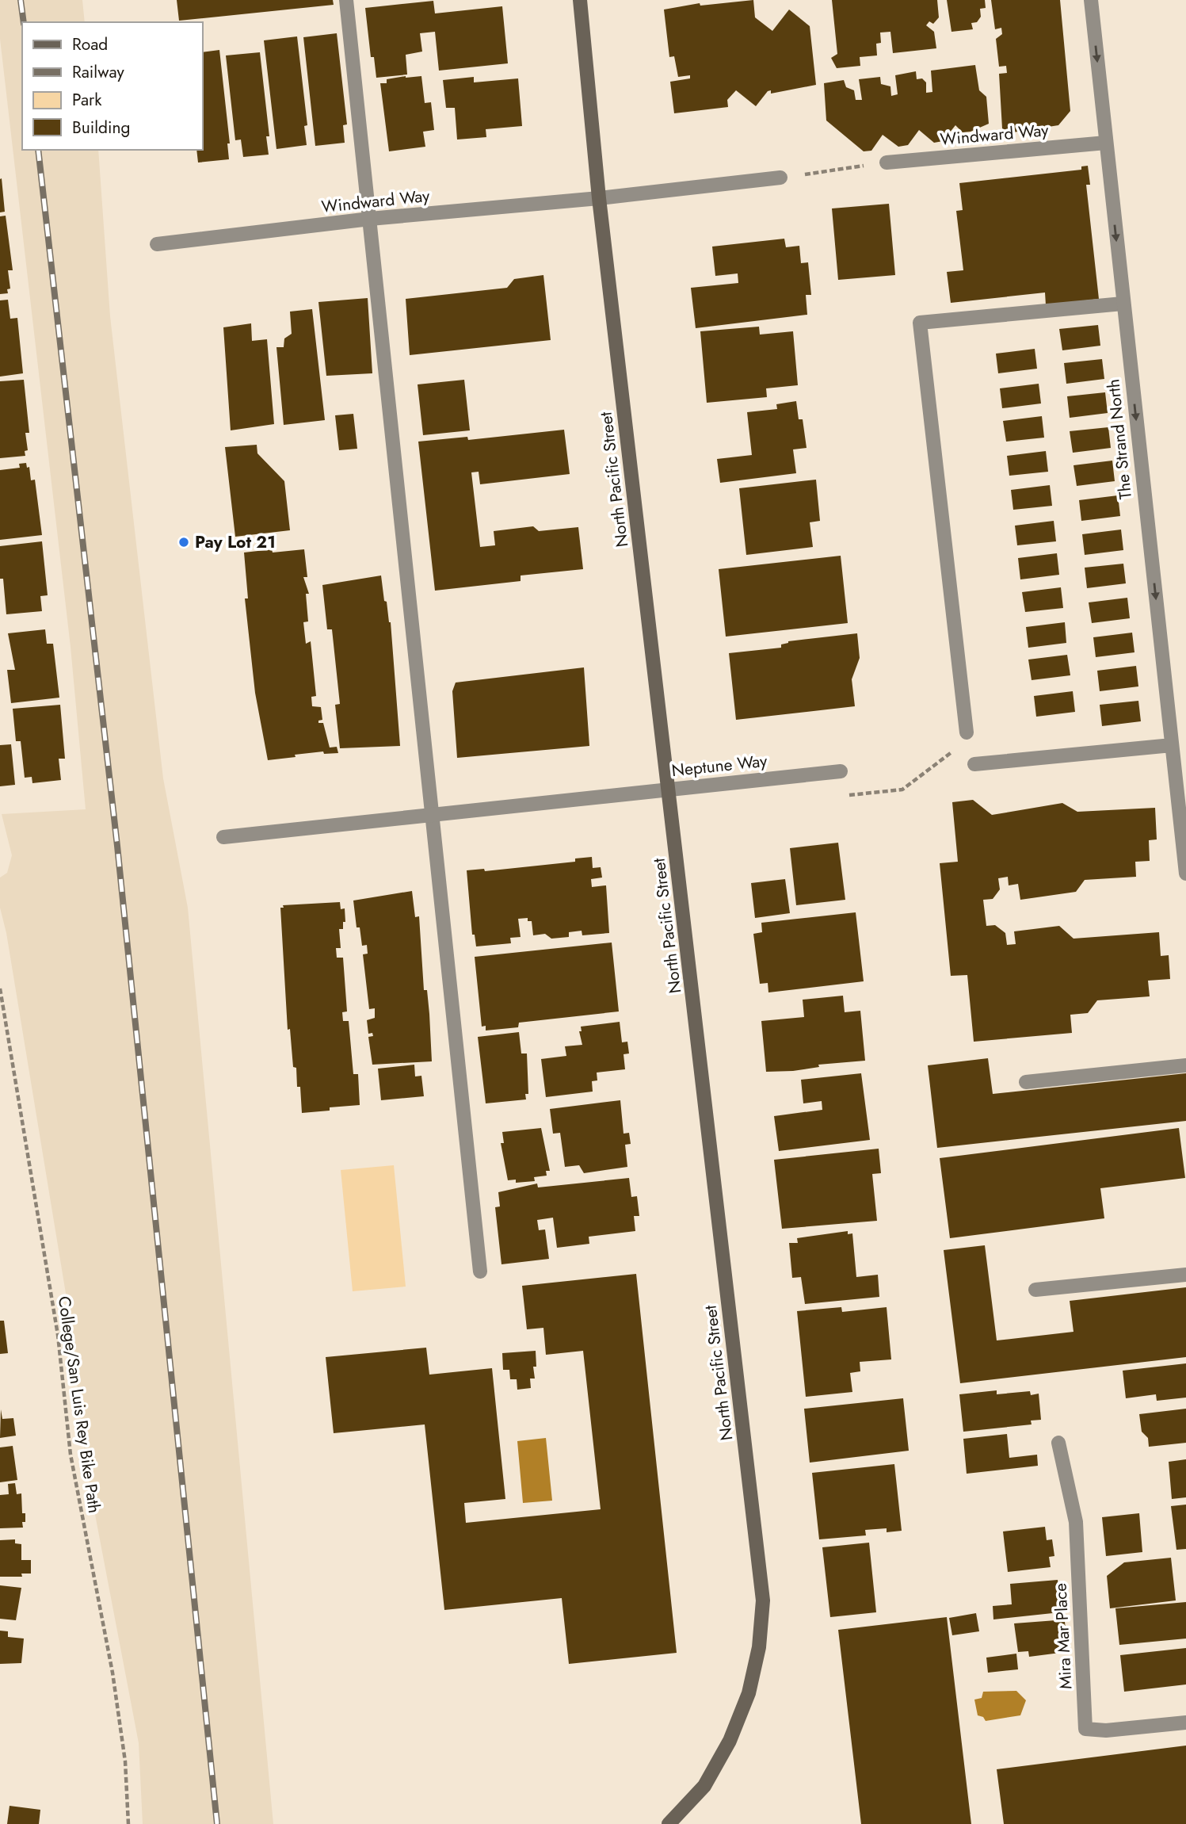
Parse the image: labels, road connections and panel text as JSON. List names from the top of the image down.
{
  "streets": {
    "main road": ["North Pacific Street"],
    "street": [
      "Windward Way",
      "The Strand North",
      "Neptune Way",
      "Mira Mar Place"
    ],
    "path": ["College/San Luis Rey Bike Path"]
  },
  "crossings": [
    ["Windward Way", "The Strand North"],
    ["Windward Way", "North Pacific Street"],
    ["North Pacific Street", "Neptune Way"]
  ],
  "one_way": ["The Strand North"],
  "places": ["Pay Lot 21"],
  "legend": [
    "Road",
    "Railway",
    "Park",
    "Building"
  ]
}
